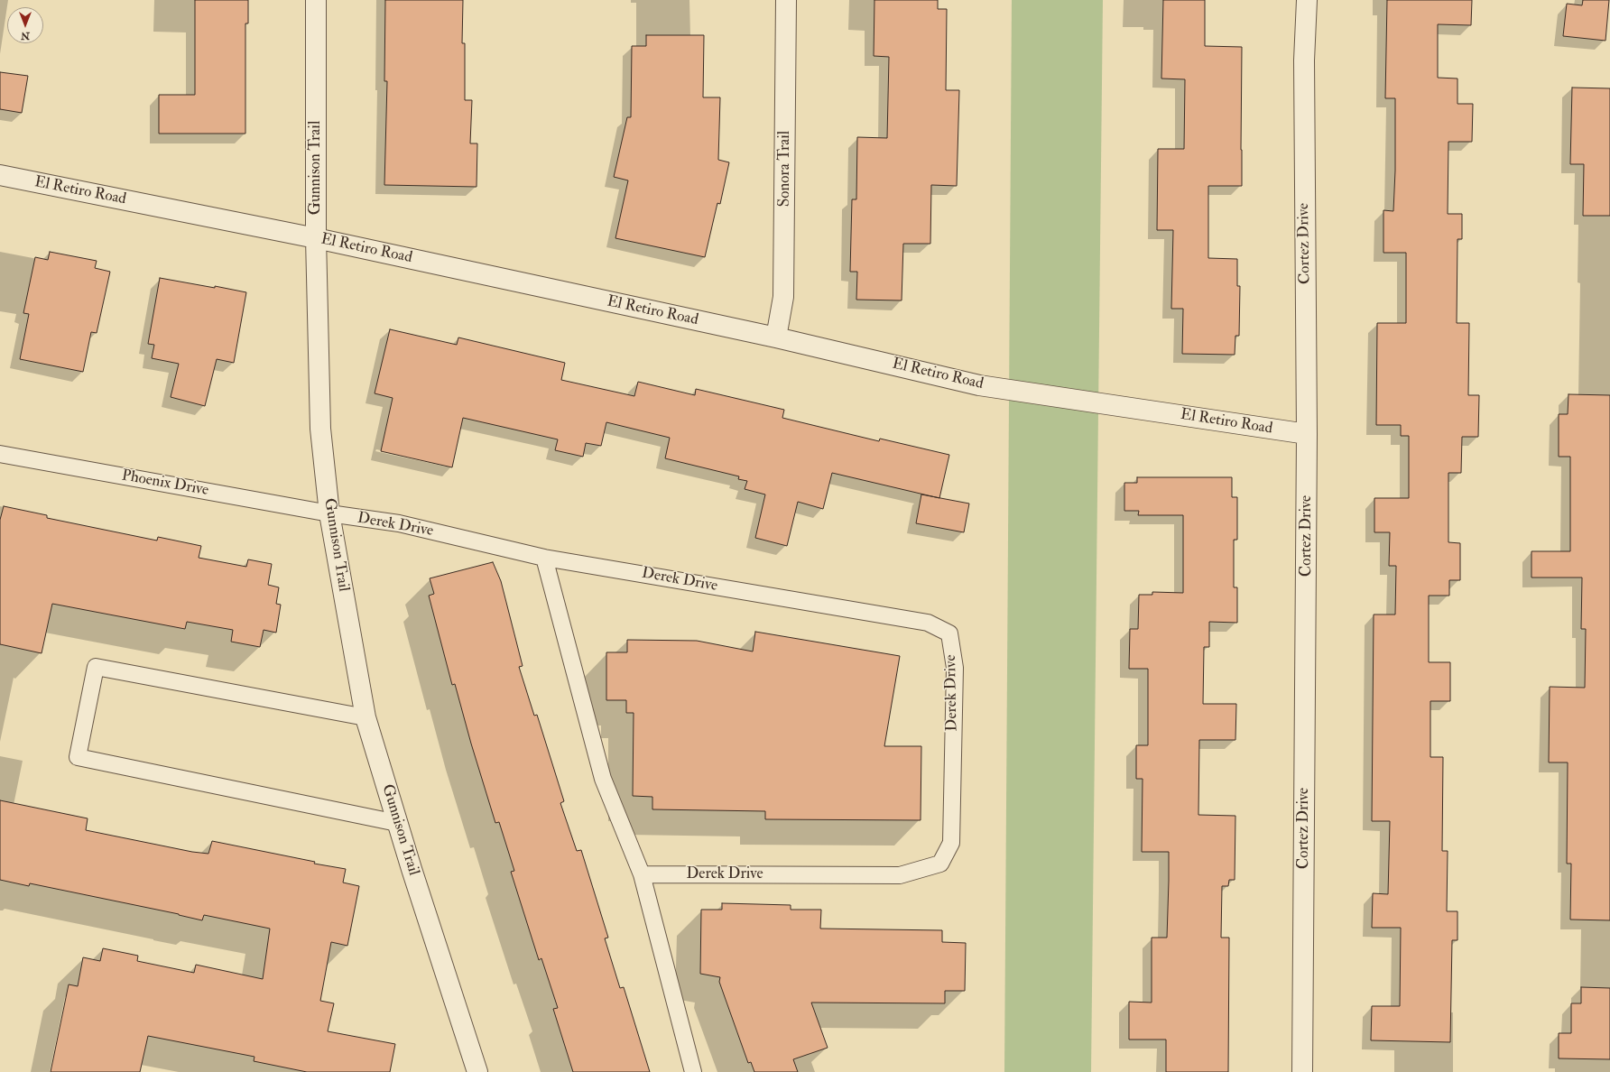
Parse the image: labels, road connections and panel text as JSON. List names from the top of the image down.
{
  "streets": {
    "street": [
      "Gunnison Trail",
      "Sonora Trail",
      "El Retiro Road",
      "Cortez Drive"
    ],
    "lane": ["Phoenix Drive", "Derek Drive"]
  },
  "crossings": [
    ["Gunnison Trail", "El Retiro Road"],
    ["Gunnison Trail", "Phoenix Drive"],
    ["Gunnison Trail", "Derek Drive"],
    ["Sonora Trail", "El Retiro Road"],
    ["El Retiro Road", "Cortez Drive"],
    ["Phoenix Drive", "Derek Drive"]
  ],
  "north": "bottom"
}
